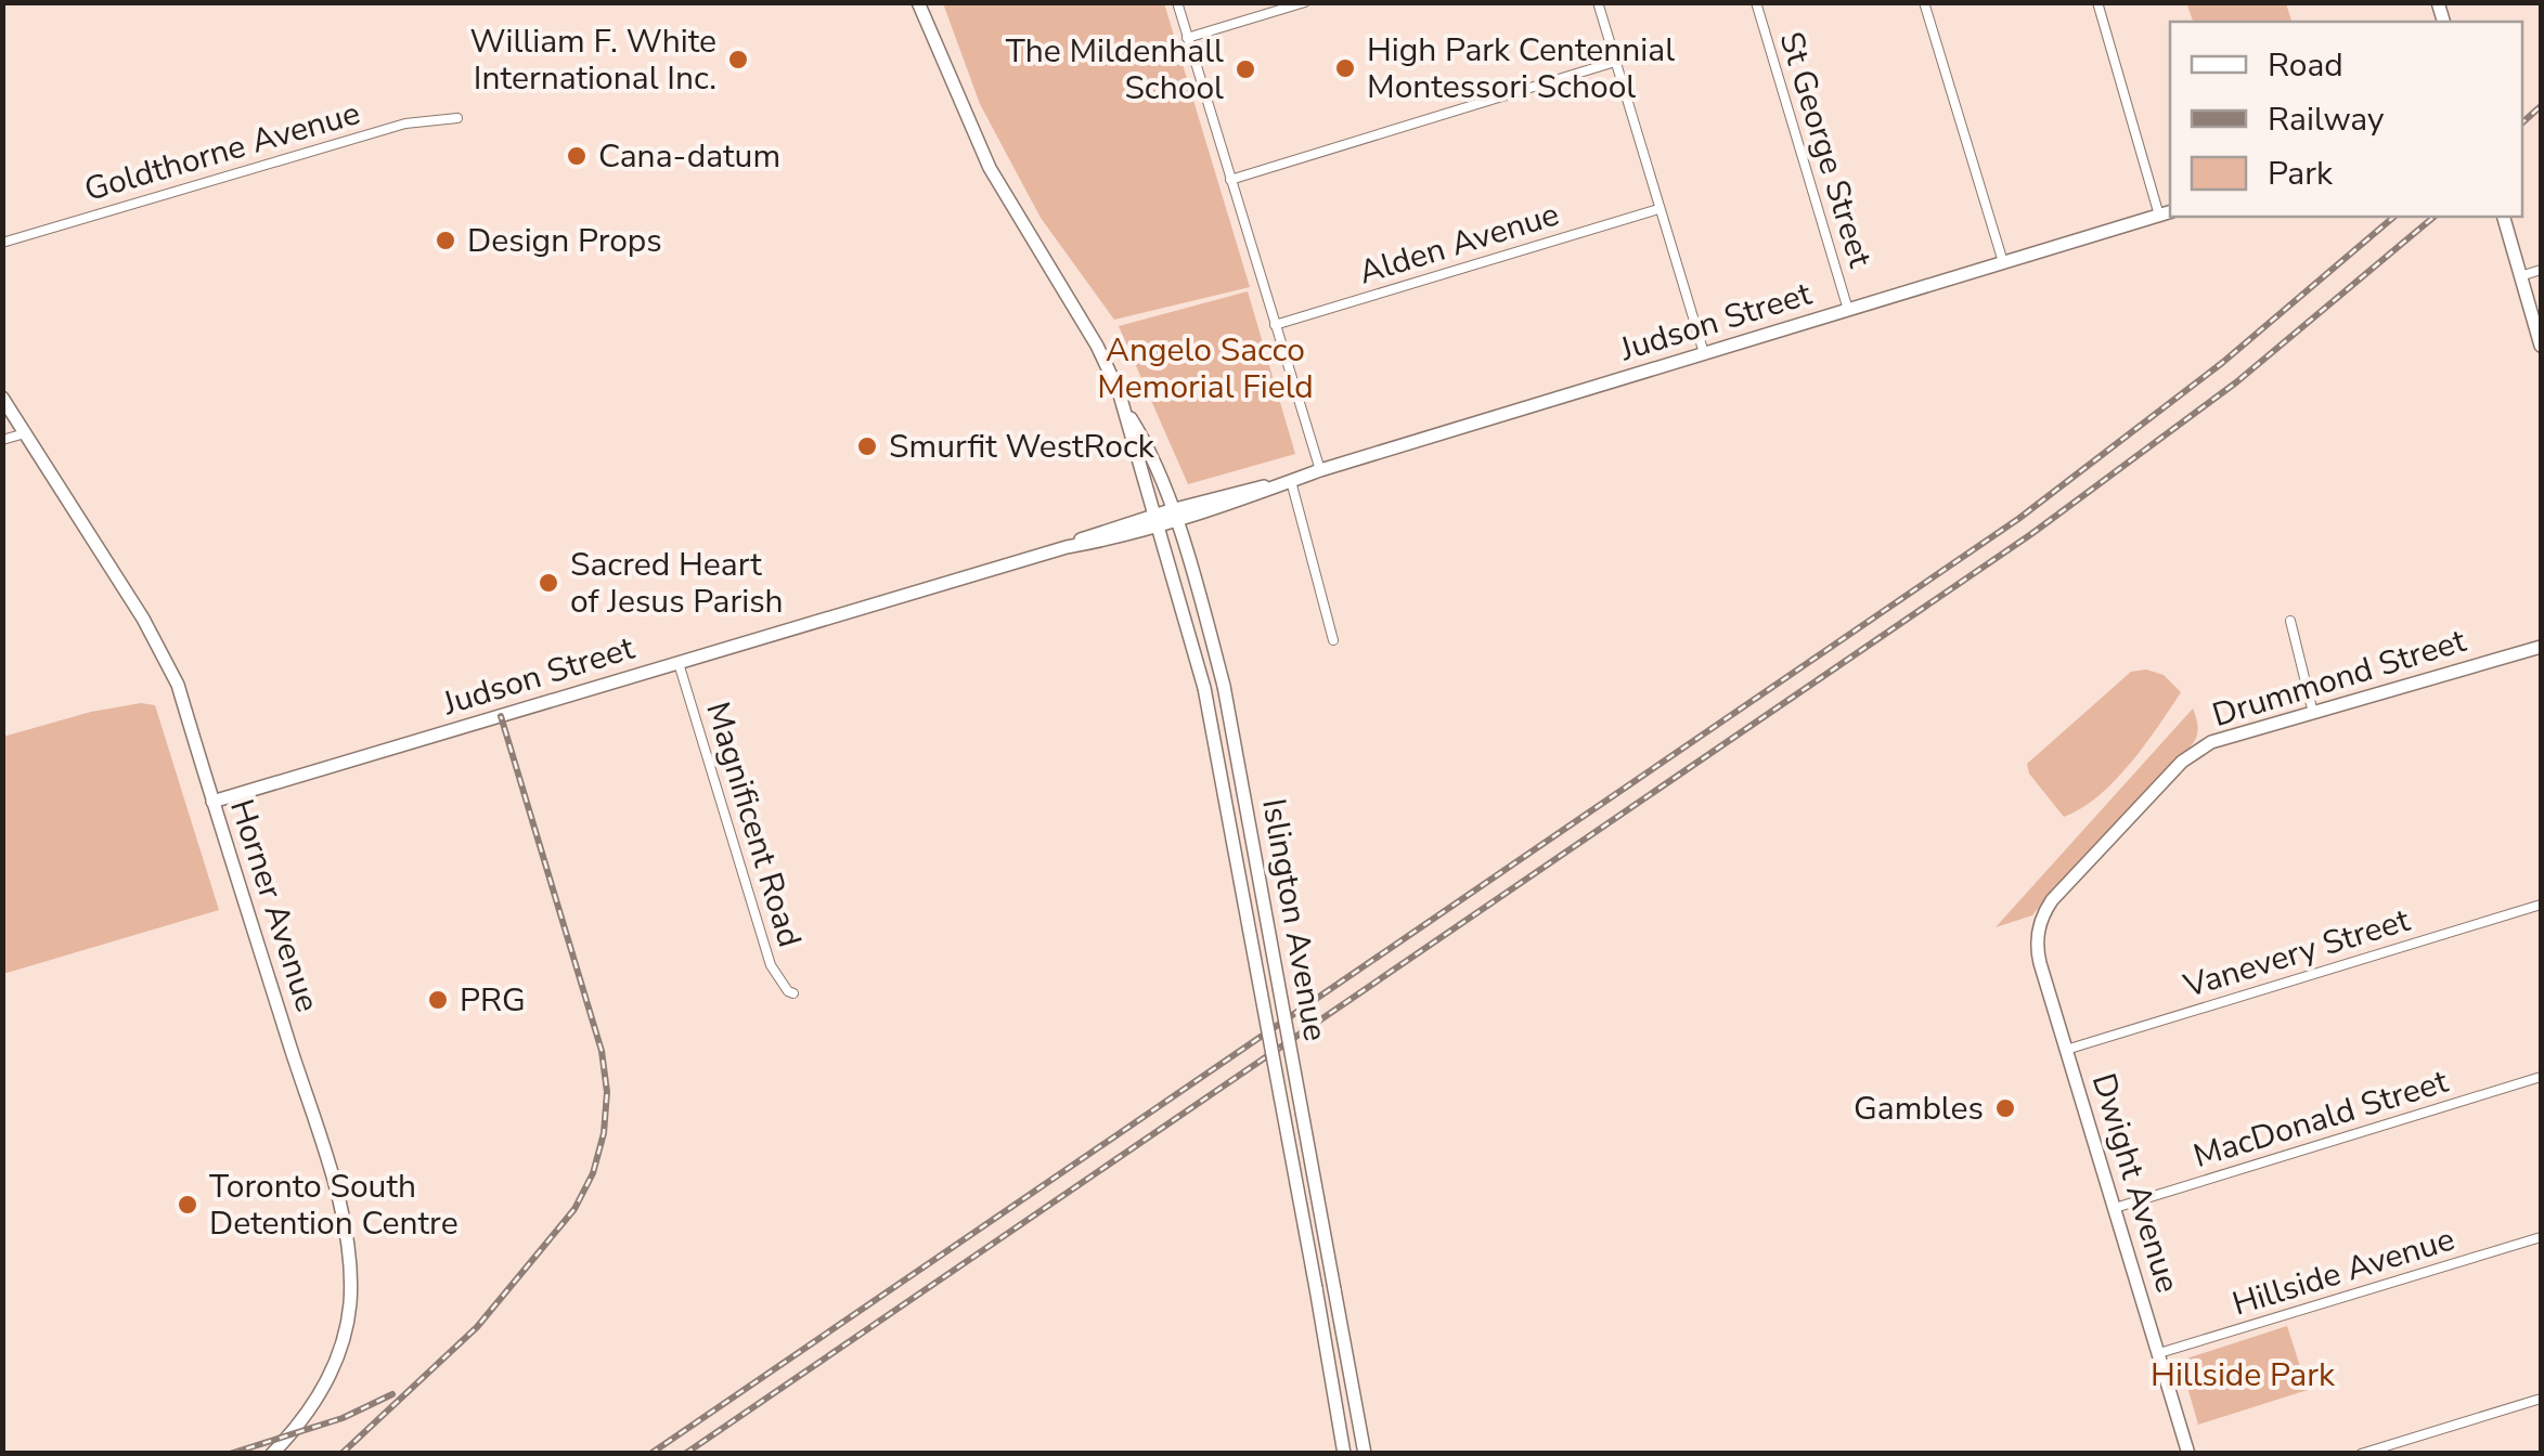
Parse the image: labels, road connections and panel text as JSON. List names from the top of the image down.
{
  "streets": {
    "main road": [
      "Judson Street",
      "Drummond Street",
      "Horner Avenue",
      "Islington Avenue",
      "Dwight Avenue"
    ],
    "street": [
      "St George Street",
      "Goldthorne Avenue",
      "Alden Avenue",
      "Magnificent Road",
      "Vanevery Street",
      "MacDonald Street",
      "Hillside Avenue"
    ]
  },
  "crossings": [
    ["St George Street", "Judson Street"],
    ["Judson Street", "Magnificent Road"],
    ["Judson Street", "Horner Avenue"],
    ["Judson Street", "Islington Avenue"],
    ["Drummond Street", "Dwight Avenue"],
    ["Vanevery Street", "Dwight Avenue"],
    ["MacDonald Street", "Dwight Avenue"],
    ["Dwight Avenue", "Hillside Avenue"]
  ],
  "parks": ["Angelo Sacco Memorial Field", "Hillside Park"],
  "places": [
    "William F. White International Inc.",
    "High Park Centennial Montessori School",
    "The Mildenhall School",
    "Cana-datum",
    "Design Props",
    "Smurfit WestRock",
    "Sacred Heart of Jesus Parish",
    "PRG",
    "Gambles",
    "Toronto South Detention Centre"
  ],
  "legend": ["Road", "Railway", "Park"]
}
